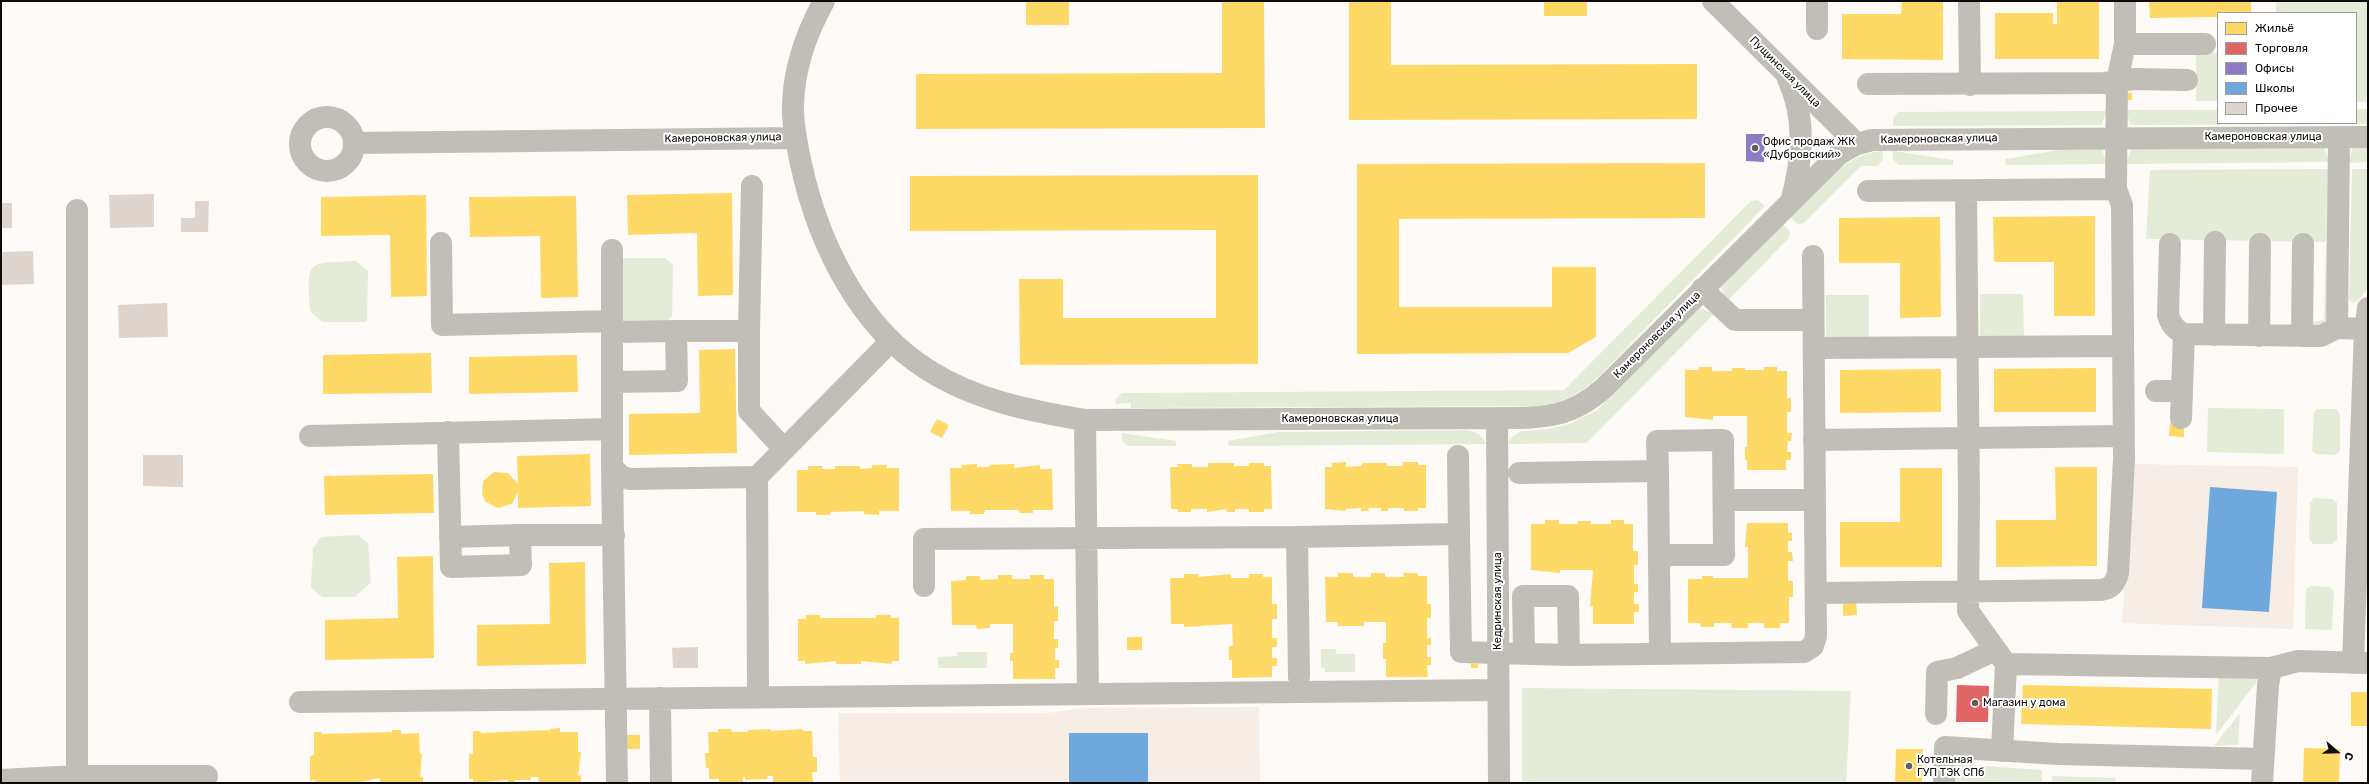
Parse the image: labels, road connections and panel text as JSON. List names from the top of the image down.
{
  "streets": {
    "street": ["Пущинская улица", "Камероновская улица", "Кедринская улица"]
  },
  "crossings": [
    ["Пущинская улица", "Камероновская улица"],
    ["Камероновская улица", "Кедринская улица"]
  ],
  "places": ["Офис продаж ЖК «Дубровский»", "Магазин у дома", "Котельная ГУП ТЭК СПб"],
  "legend": [
    "Жильё",
    "Торговля",
    "Офисы",
    "Школы",
    "Прочее"
  ],
  "north": "right"
}
